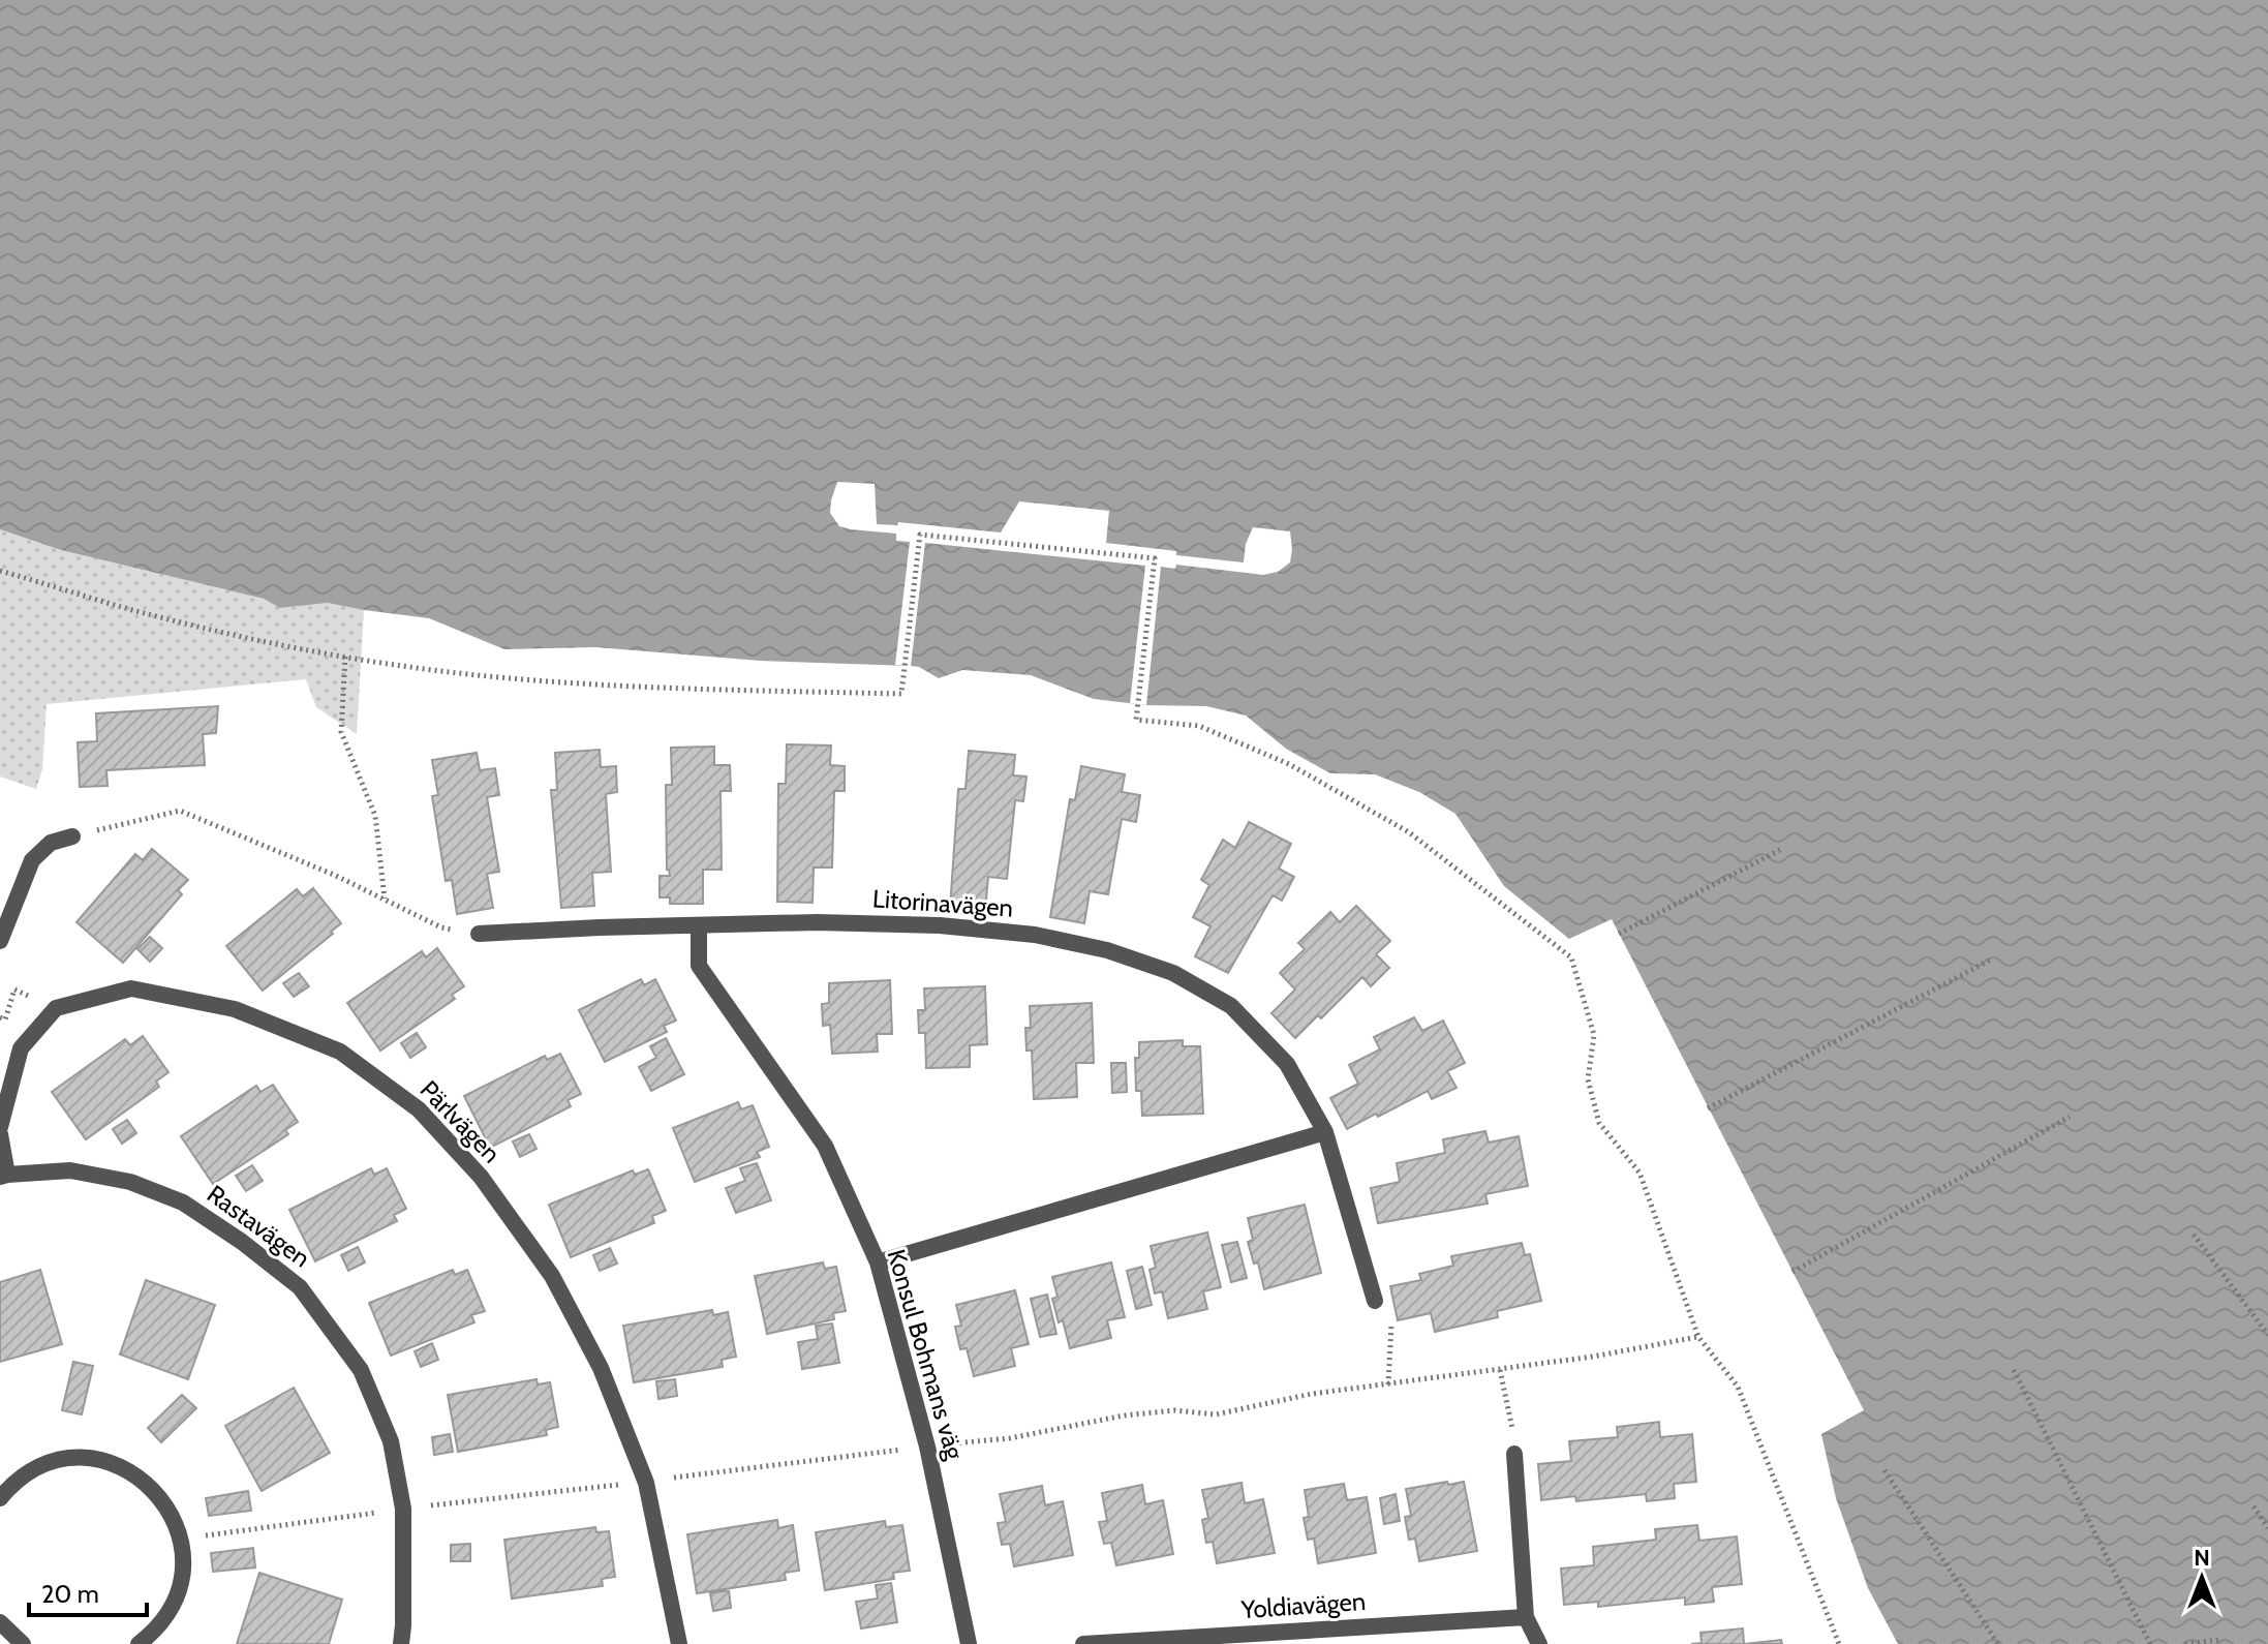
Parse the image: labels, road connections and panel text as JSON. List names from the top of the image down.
{
  "streets": {
    "street": [
      "Litorinavägen",
      "Pärlvägen",
      "Rastavägen",
      "Konsul Bohmans väg",
      "Yoldiavägen"
    ]
  },
  "crossings": [
    ["Litorinavägen", "Konsul Bohmans väg"]
  ],
  "scale_bar": "20 m",
  "north": "top"
}
